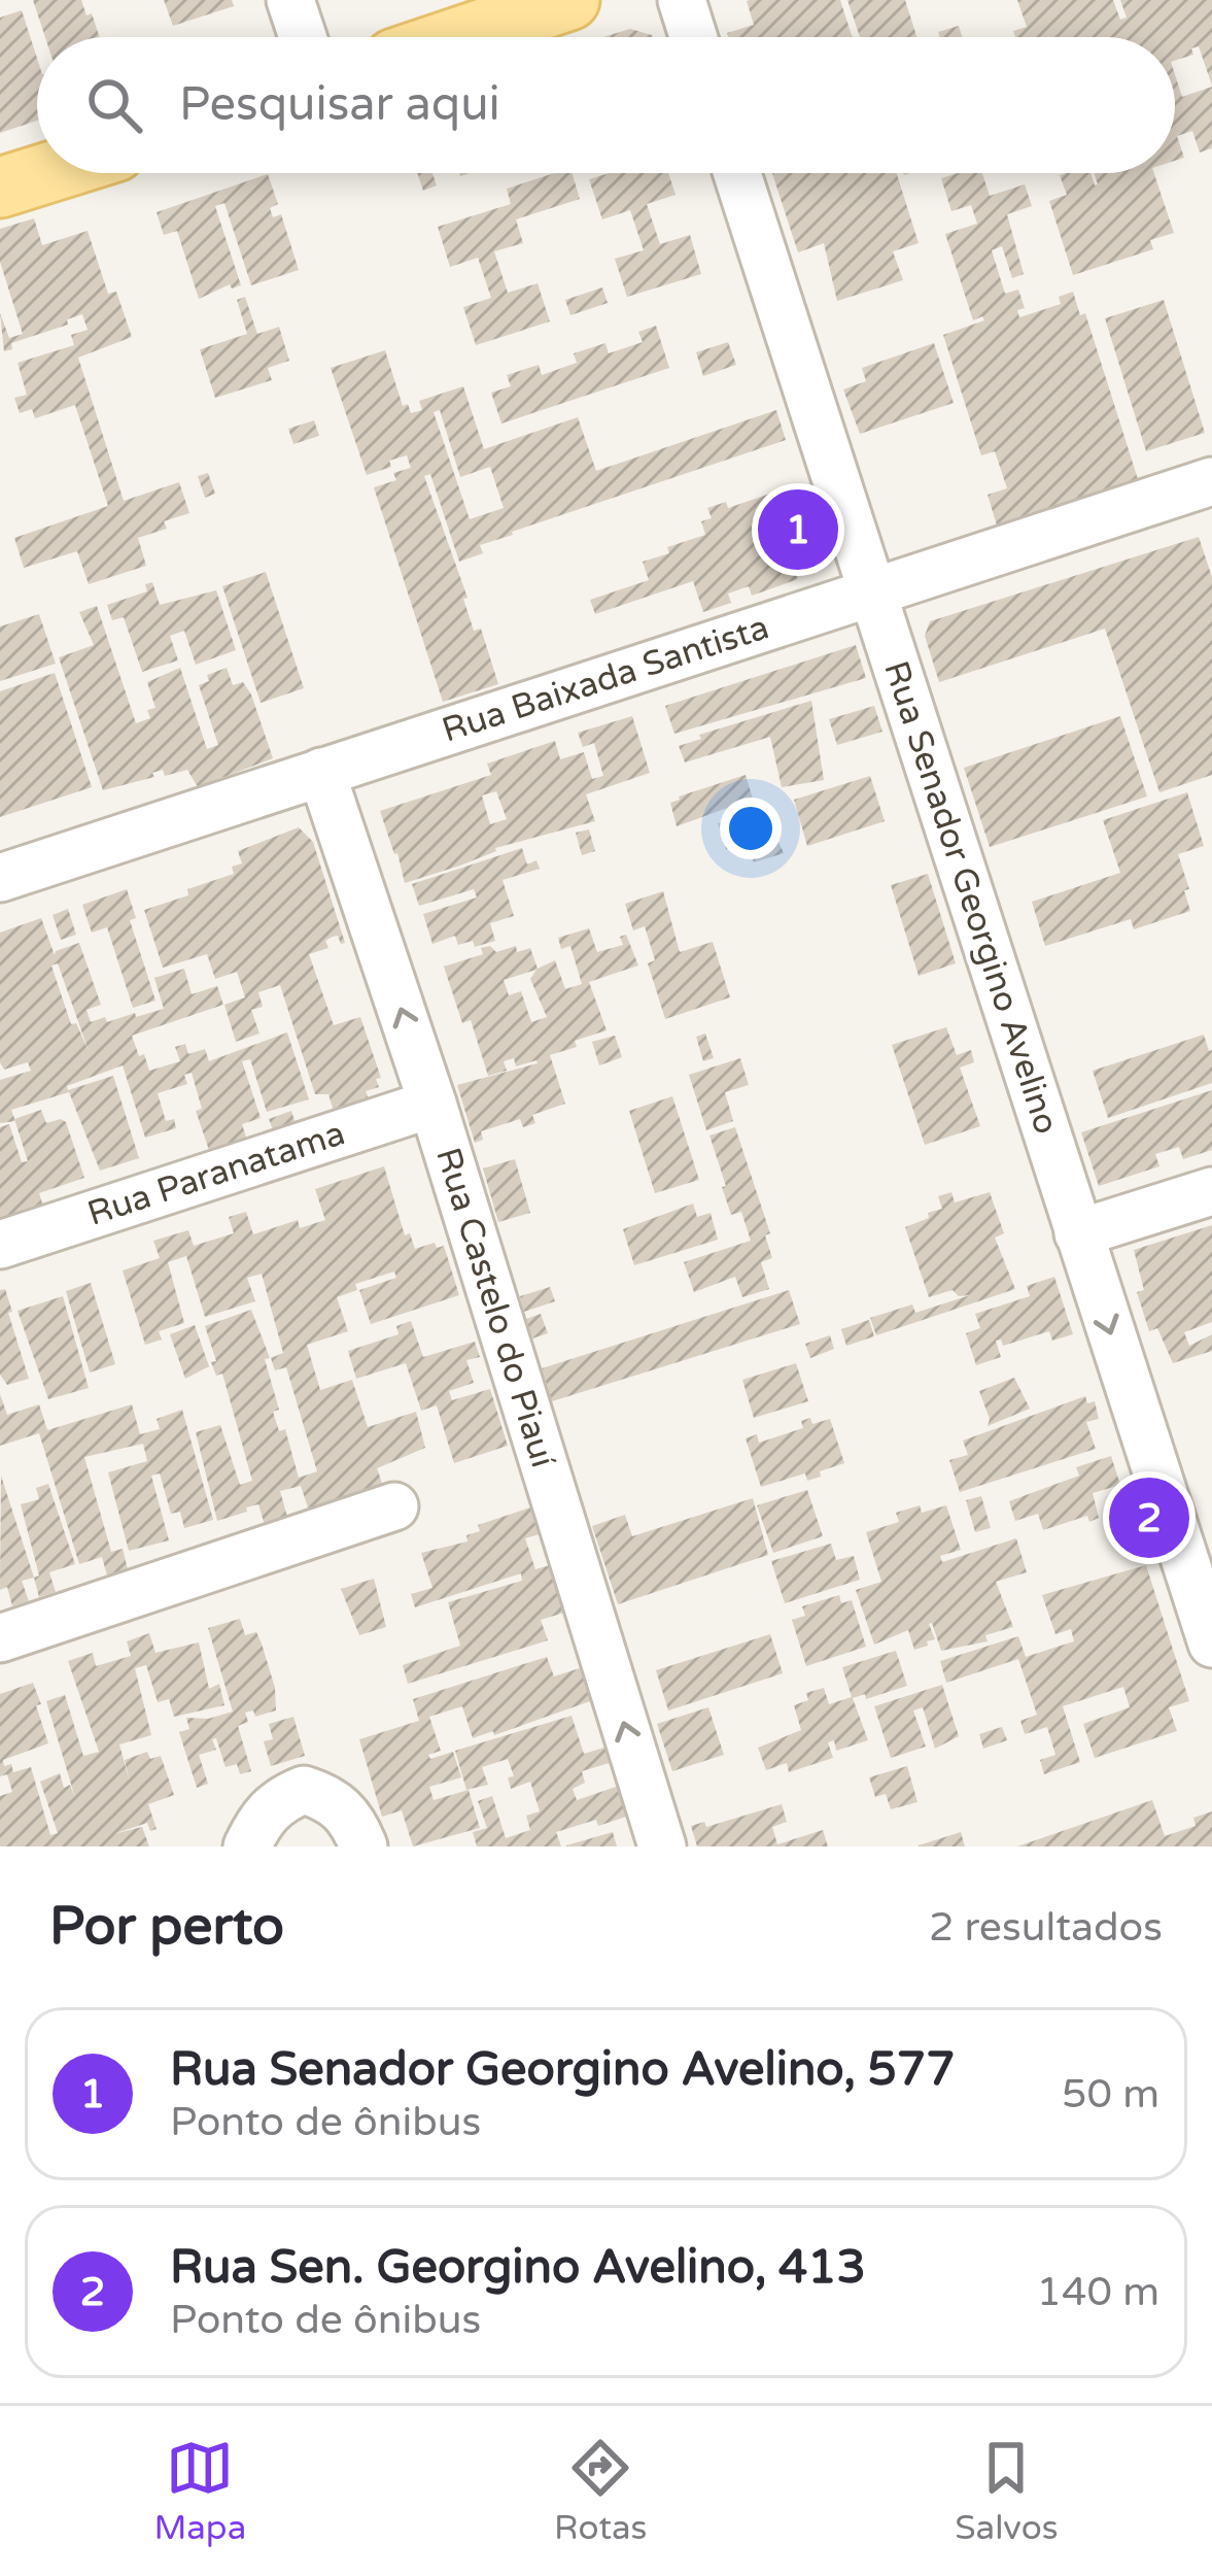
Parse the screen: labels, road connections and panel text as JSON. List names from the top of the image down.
{
  "streets": {
    "street": [
      "Rua Baixada Santista",
      "Rua Senador Georgino Avelino",
      "Rua Paranatama",
      "Rua Castelo do Piauí"
    ]
  },
  "crossings": [
    ["Rua Baixada Santista", "Rua Senador Georgino Avelino"],
    ["Rua Baixada Santista", "Rua Castelo do Piauí"],
    ["Rua Paranatama", "Rua Castelo do Piauí"]
  ],
  "one_way": ["Rua Castelo do Piauí"],
  "page": {
    "search": "Pesquisar aqui",
    "pins": ["1", "2"],
    "heading": ["Por perto", "2 resultados"],
    "list": [
      {
        "mark": "1",
        "name": "Rua Senador Georgino Avelino, 577",
        "note": "Ponto de ônibus",
        "value": "50 m"
      },
      {
        "mark": "2",
        "name": "Rua Sen. Georgino Avelino, 413",
        "note": "Ponto de ônibus",
        "value": "140 m"
      }
    ],
    "nav": ["Mapa", "Rotas", "Salvos"]
  }
}
